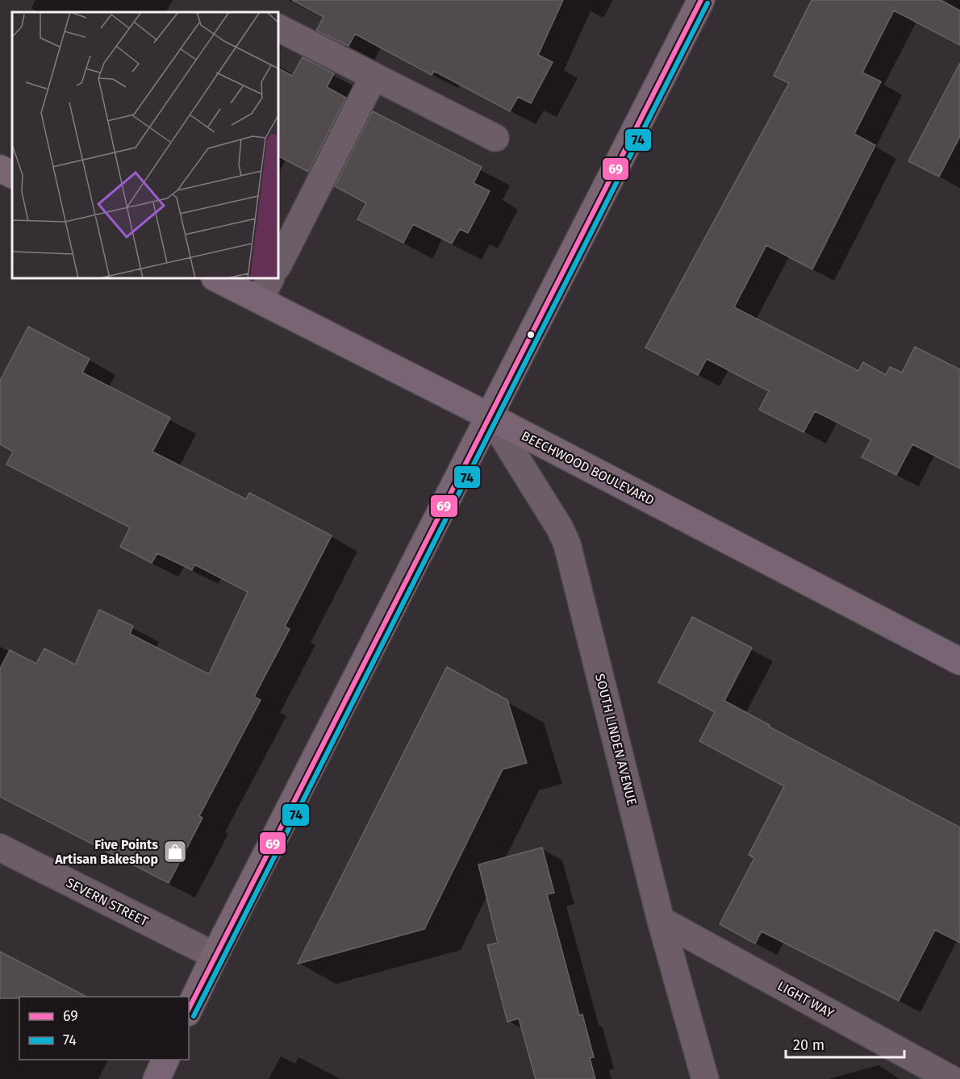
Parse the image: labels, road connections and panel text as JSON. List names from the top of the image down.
{
  "streets": {
    "main road": ["BEECHWOOD BOULEVARD"],
    "street": ["SOUTH LINDEN AVENUE", "SEVERN STREET", "LIGHT WAY"]
  },
  "crossings": [
    ["BEECHWOOD BOULEVARD", "SOUTH LINDEN AVENUE"],
    ["SOUTH LINDEN AVENUE", "LIGHT WAY"]
  ],
  "places": {
    "shop": ["Five Points Artisan Bakeshop"]
  },
  "lines": ["transit line 69", "transit line 74"],
  "legend": ["69", "74"],
  "scale_bar": "20 m"
}
